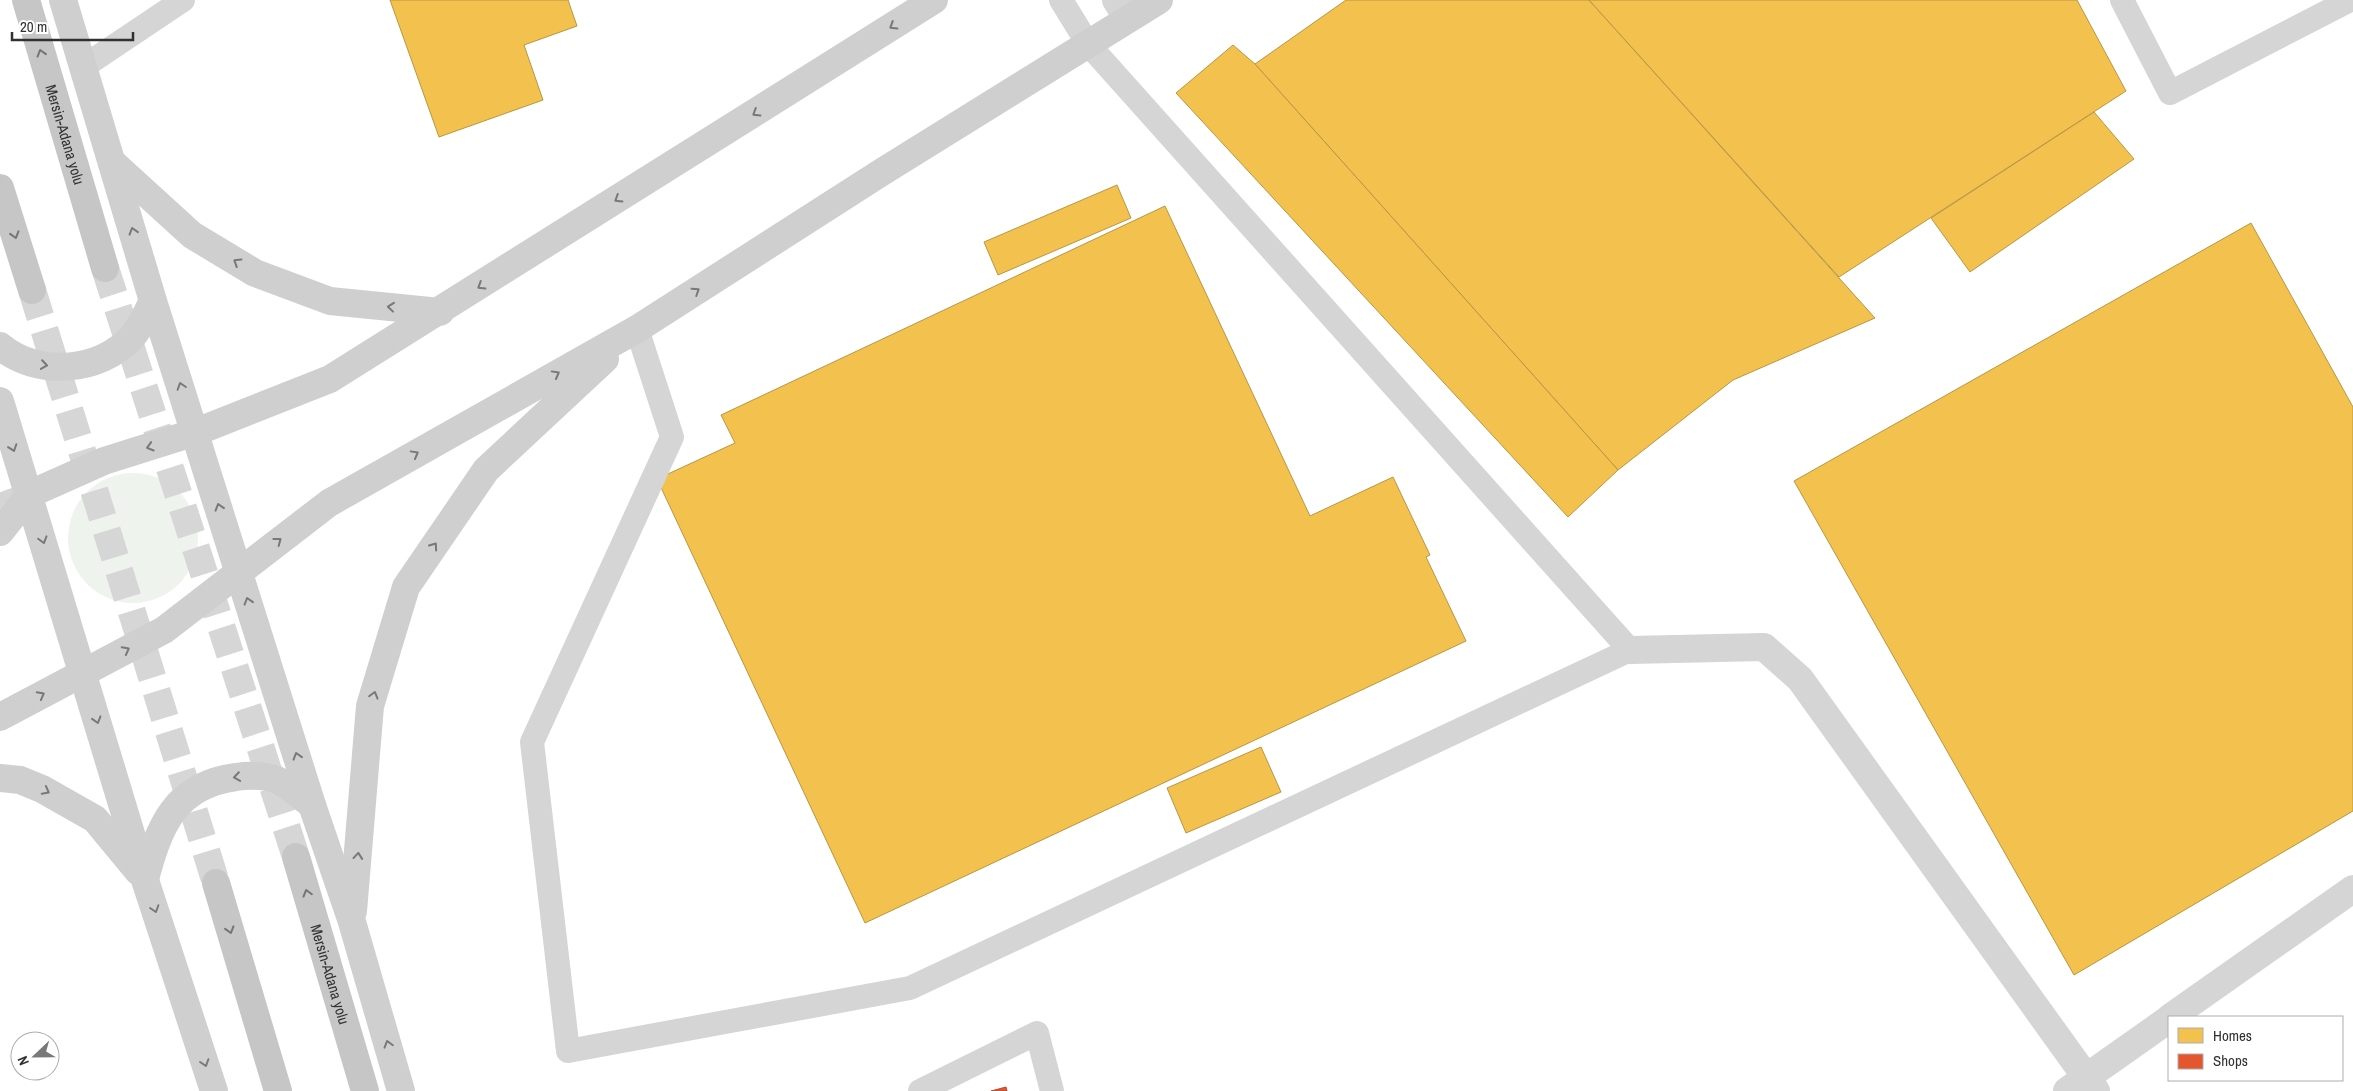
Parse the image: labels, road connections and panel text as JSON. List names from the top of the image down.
{
  "streets": {
    "highway": ["Mersin-Adana yolu"]
  },
  "legend": ["Homes", "Shops"],
  "scale_bar": "20 m",
  "north": "left"
}
